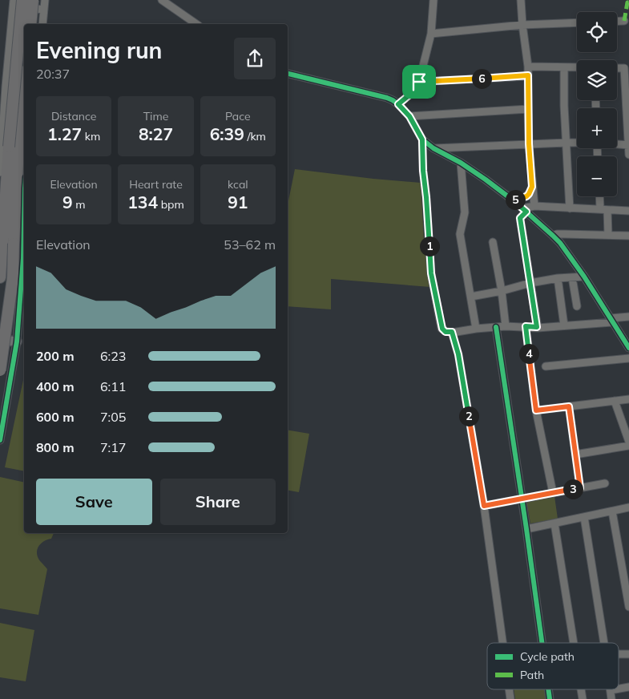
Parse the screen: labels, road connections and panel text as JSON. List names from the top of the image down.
{
  "legend": ["Cycle path", "Path"],
  "page": {
    "map_buttons": ["+", "−"],
    "heading": ["Evening run", "20:37"],
    "pins": [
      "6",
      "5",
      "1",
      "4",
      "2",
      "3"
    ],
    "stats": [
      ["Distance", "1.27 km"],
      ["Time", "8:27"],
      ["Pace", "6:39 /km"],
      ["Elevation", "9 m"],
      ["Heart rate", "134 bpm"],
      ["kcal", "91"]
    ],
    "chart": ["Elevation", "53–62 m"],
    "list": [
      {
        "name": "200 m",
        "note": "6:23"
      },
      {
        "name": "400 m",
        "note": "6:11"
      },
      {
        "name": "600 m",
        "note": "7:05"
      },
      {
        "name": "800 m",
        "note": "7:17"
      }
    ],
    "buttons": ["Save", "Share"]
  }
}
